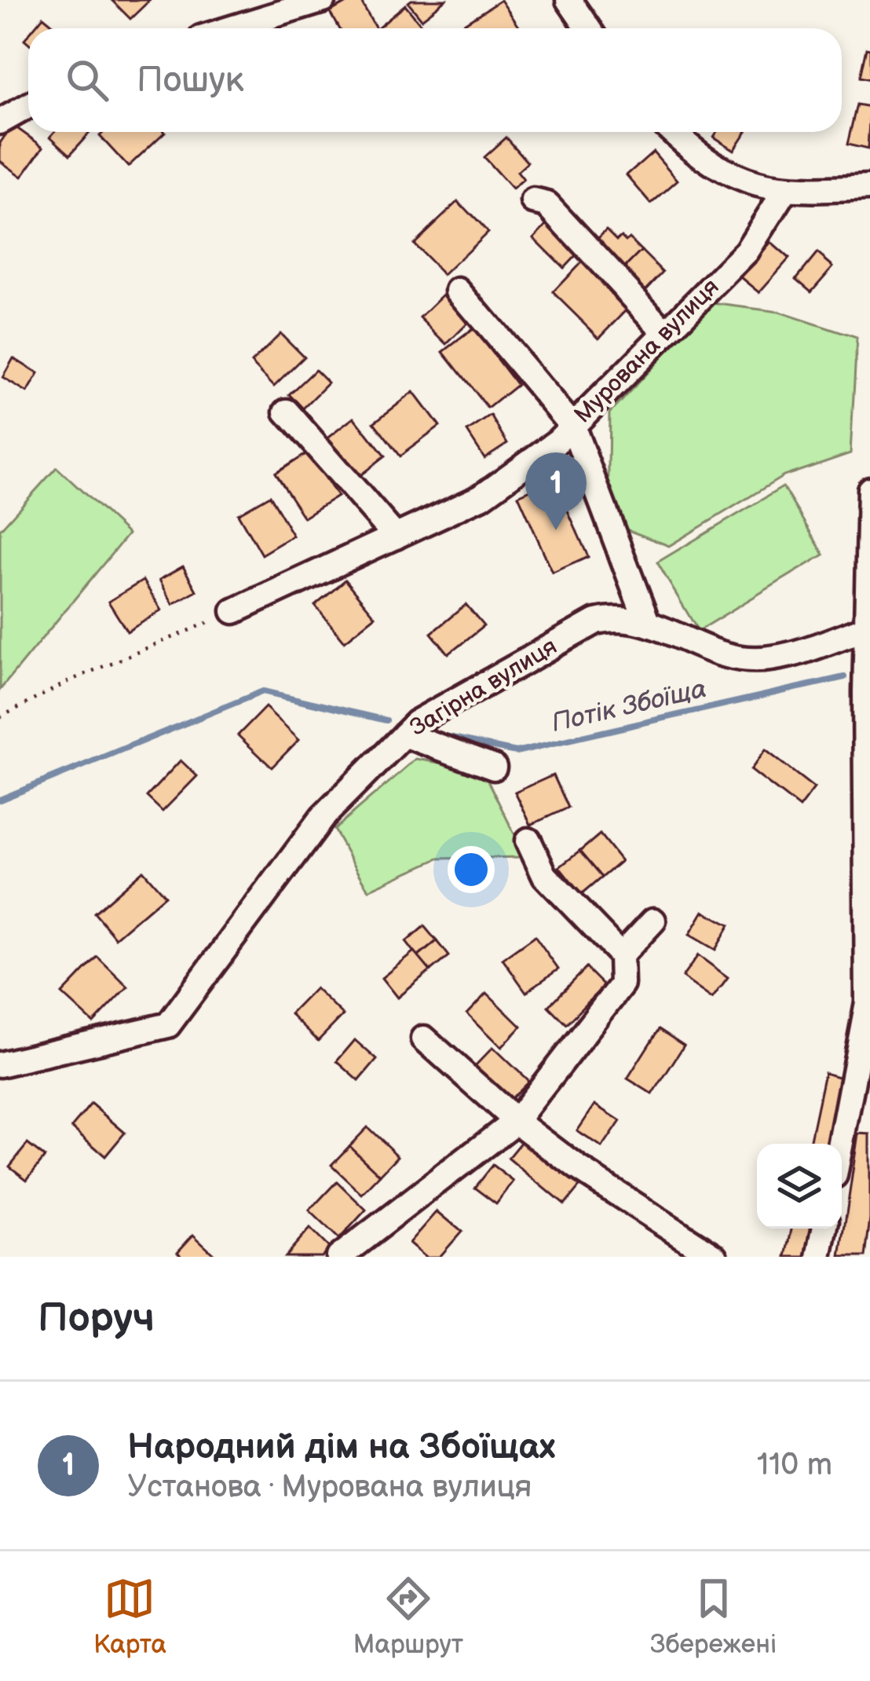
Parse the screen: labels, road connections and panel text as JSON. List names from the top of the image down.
{
  "streets": {
    "street": ["Мурована вулиця", "Загірна вулиця"]
  },
  "water": ["Потік Збоїща"],
  "page": {
    "search": "Пошук",
    "pins": "1",
    "heading": "Поруч",
    "list": [
      {
        "mark": "1",
        "name": "Народний дім на Збоїщах",
        "note": "Установа · Мурована вулиця",
        "value": "110 m"
      }
    ],
    "nav": ["Карта", "Маршрут", "Збережені"]
  }
}
